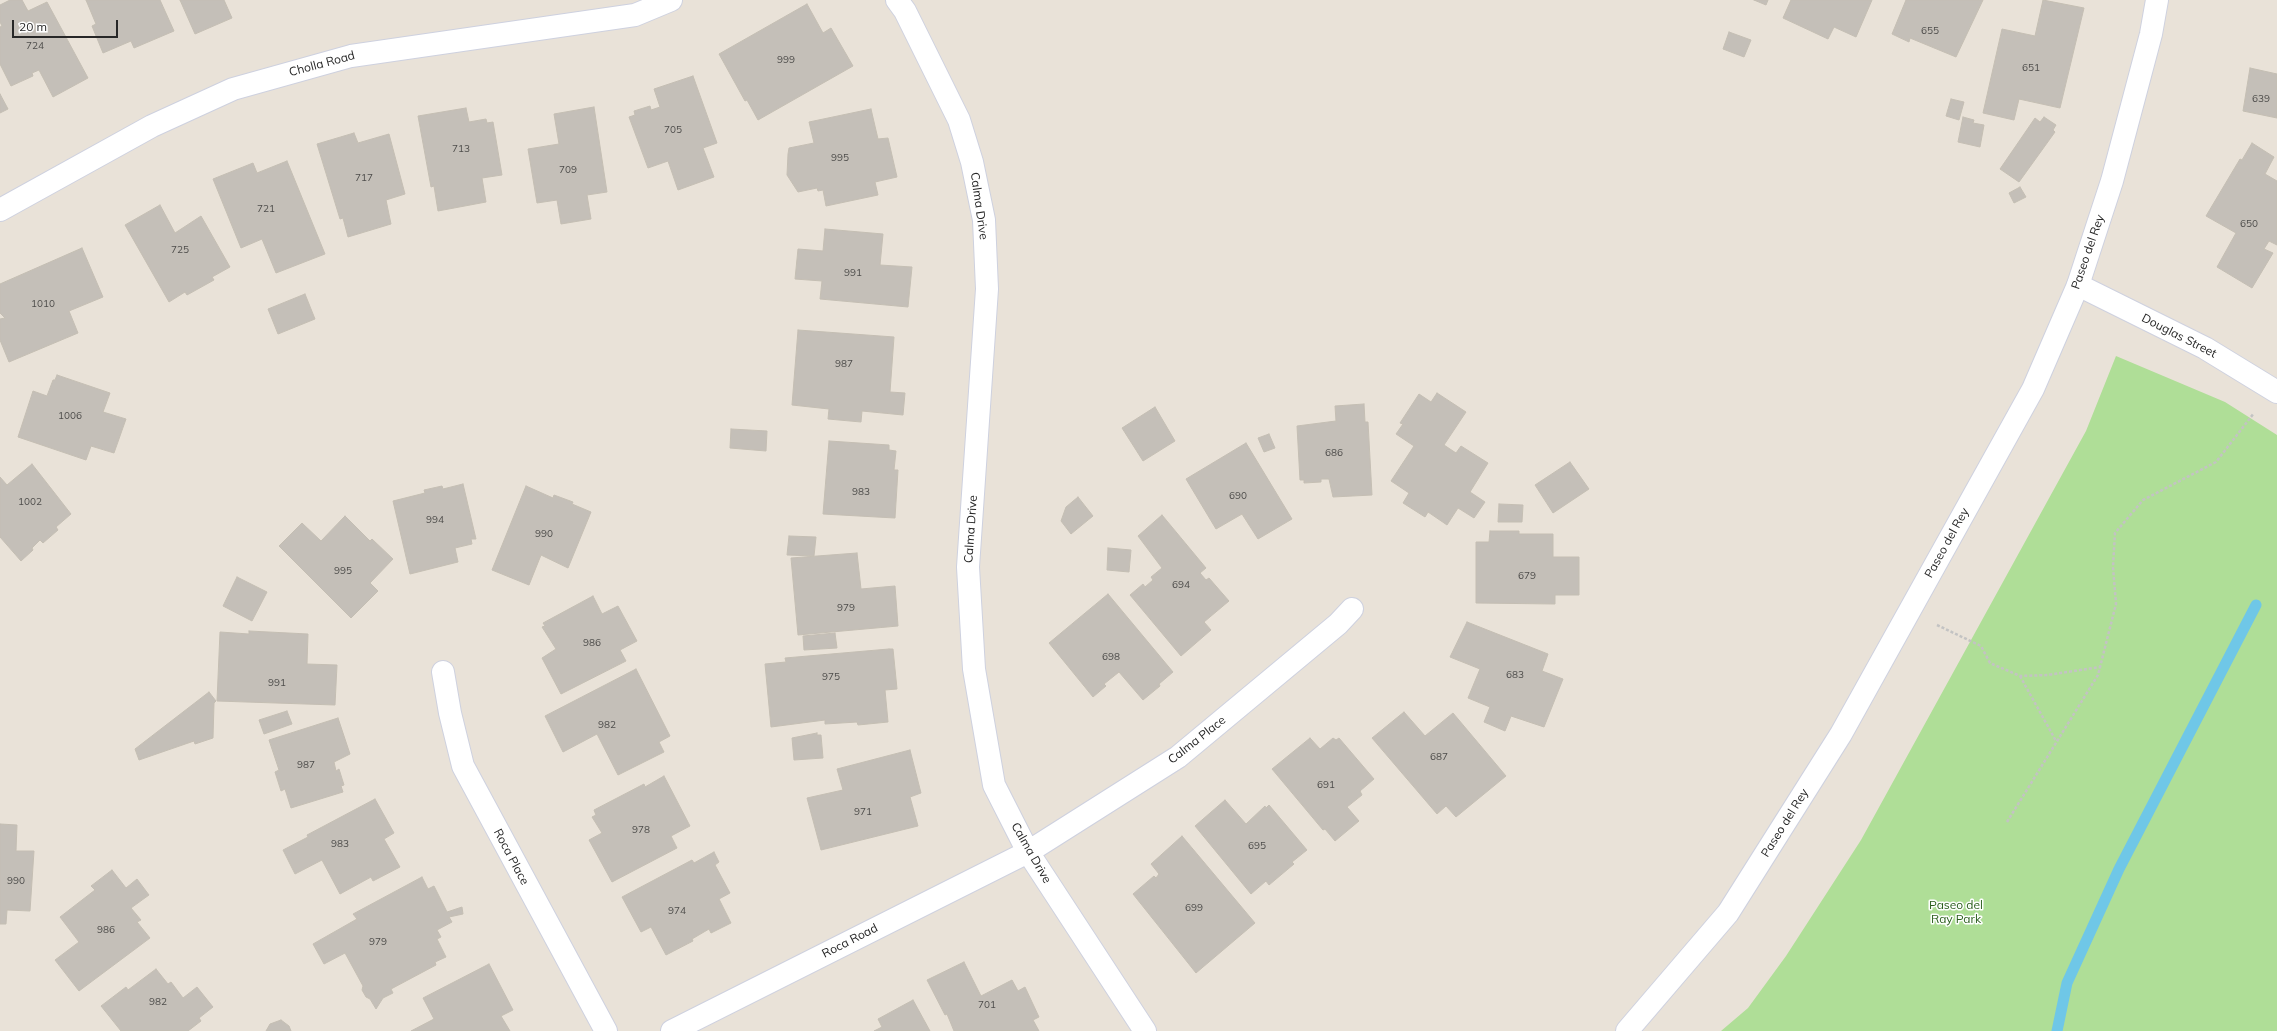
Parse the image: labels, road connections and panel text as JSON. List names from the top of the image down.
{
  "streets": {
    "street": [
      "Cholla Road",
      "Calma Drive",
      "Paseo del Rey",
      "Douglas Street",
      "Calma Place",
      "Roca Place",
      "Roca Road"
    ]
  },
  "crossings": [
    ["Calma Drive", "Calma Place"],
    ["Calma Drive", "Roca Road"],
    ["Paseo del Rey", "Douglas Street"],
    ["Calma Place", "Roca Road"]
  ],
  "parks": ["Paseo del Ray Park"],
  "house_numbers": [
    "655",
    "724",
    "999",
    "651",
    "639",
    "705",
    "713",
    "995",
    "709",
    "717",
    "721",
    "650",
    "725",
    "991",
    "1010",
    "987",
    "1006",
    "686",
    "983",
    "690",
    "1002",
    "994",
    "990",
    "995",
    "679",
    "694",
    "979",
    "986",
    "698",
    "683",
    "975",
    "991",
    "982",
    "687",
    "987",
    "691",
    "971",
    "978",
    "983",
    "695",
    "990",
    "699",
    "974",
    "986",
    "979",
    "982",
    "701"
  ],
  "scale_bar": "20 m"
}
